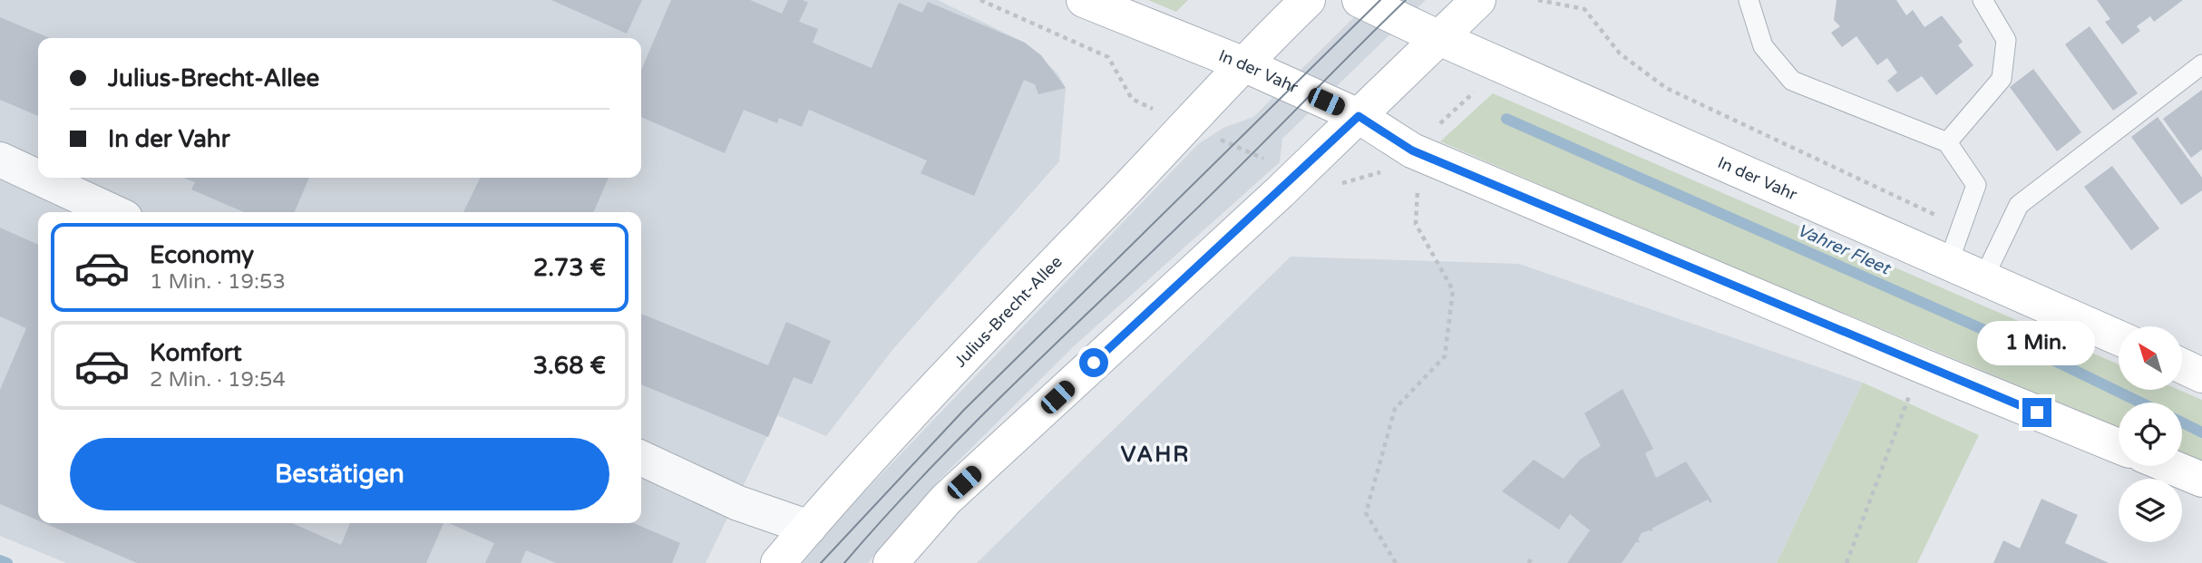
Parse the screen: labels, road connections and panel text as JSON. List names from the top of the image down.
{
  "streets": {
    "main road": ["In der Vahr", "Julius-Brecht-Allee"]
  },
  "crossings": [
    ["In der Vahr", "Julius-Brecht-Allee"]
  ],
  "districts": ["VAHR"],
  "water": ["Vahrer Fleet"],
  "north": "top left",
  "page": {
    "banner": ["Julius-Brecht-Allee", "In der Vahr"],
    "list": [
      {
        "name": "Economy",
        "note": "1 Min. · 19:53",
        "value": "2.73 €"
      },
      {
        "name": "Komfort",
        "note": "2 Min. · 19:54",
        "value": "3.68 €"
      }
    ],
    "bubble": "1 Min.",
    "buttons": "Bestätigen"
  }
}
